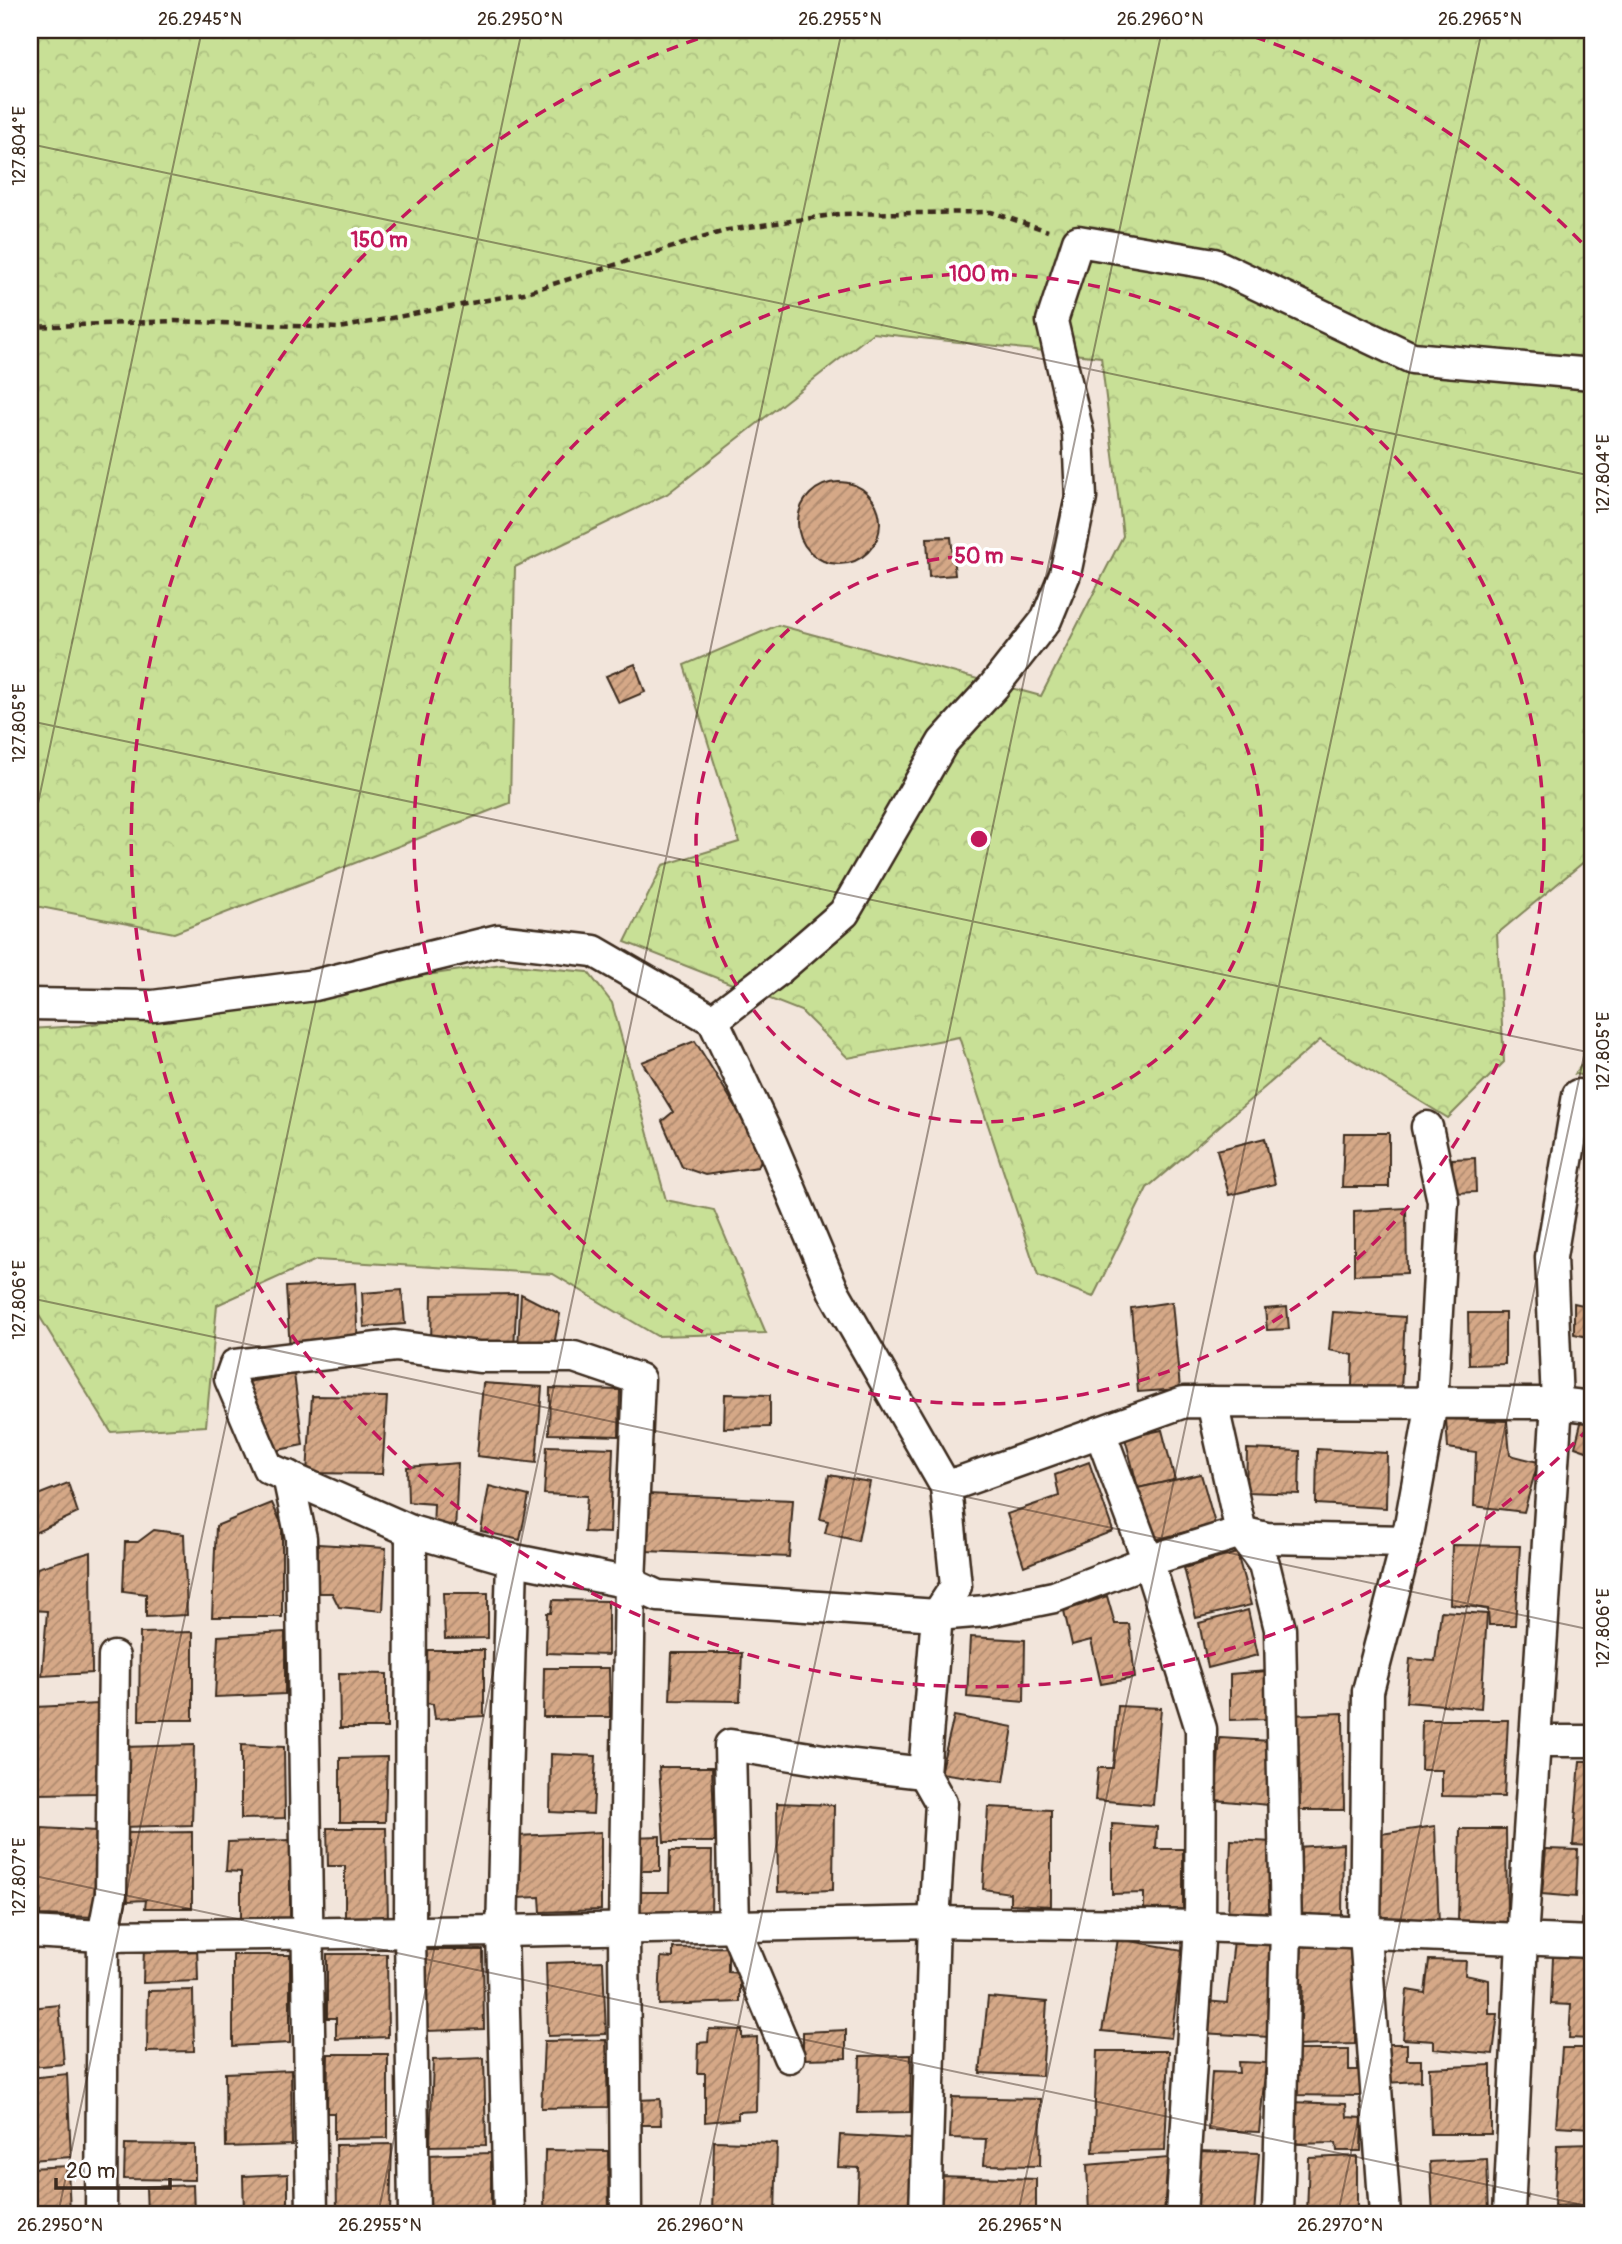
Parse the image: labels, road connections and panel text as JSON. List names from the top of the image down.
{
  "scale_bar": "20 m",
  "coordinates": [
    "26.2945°N",
    "26.2950°N",
    "26.2955°N",
    "26.2960°N",
    "26.2965°N",
    "127.804°E",
    "127.805°E",
    "127.806°E",
    "127.807°E",
    "26.2970°N"
  ],
  "rings": ["150 m", "100 m", "50 m"]
}
